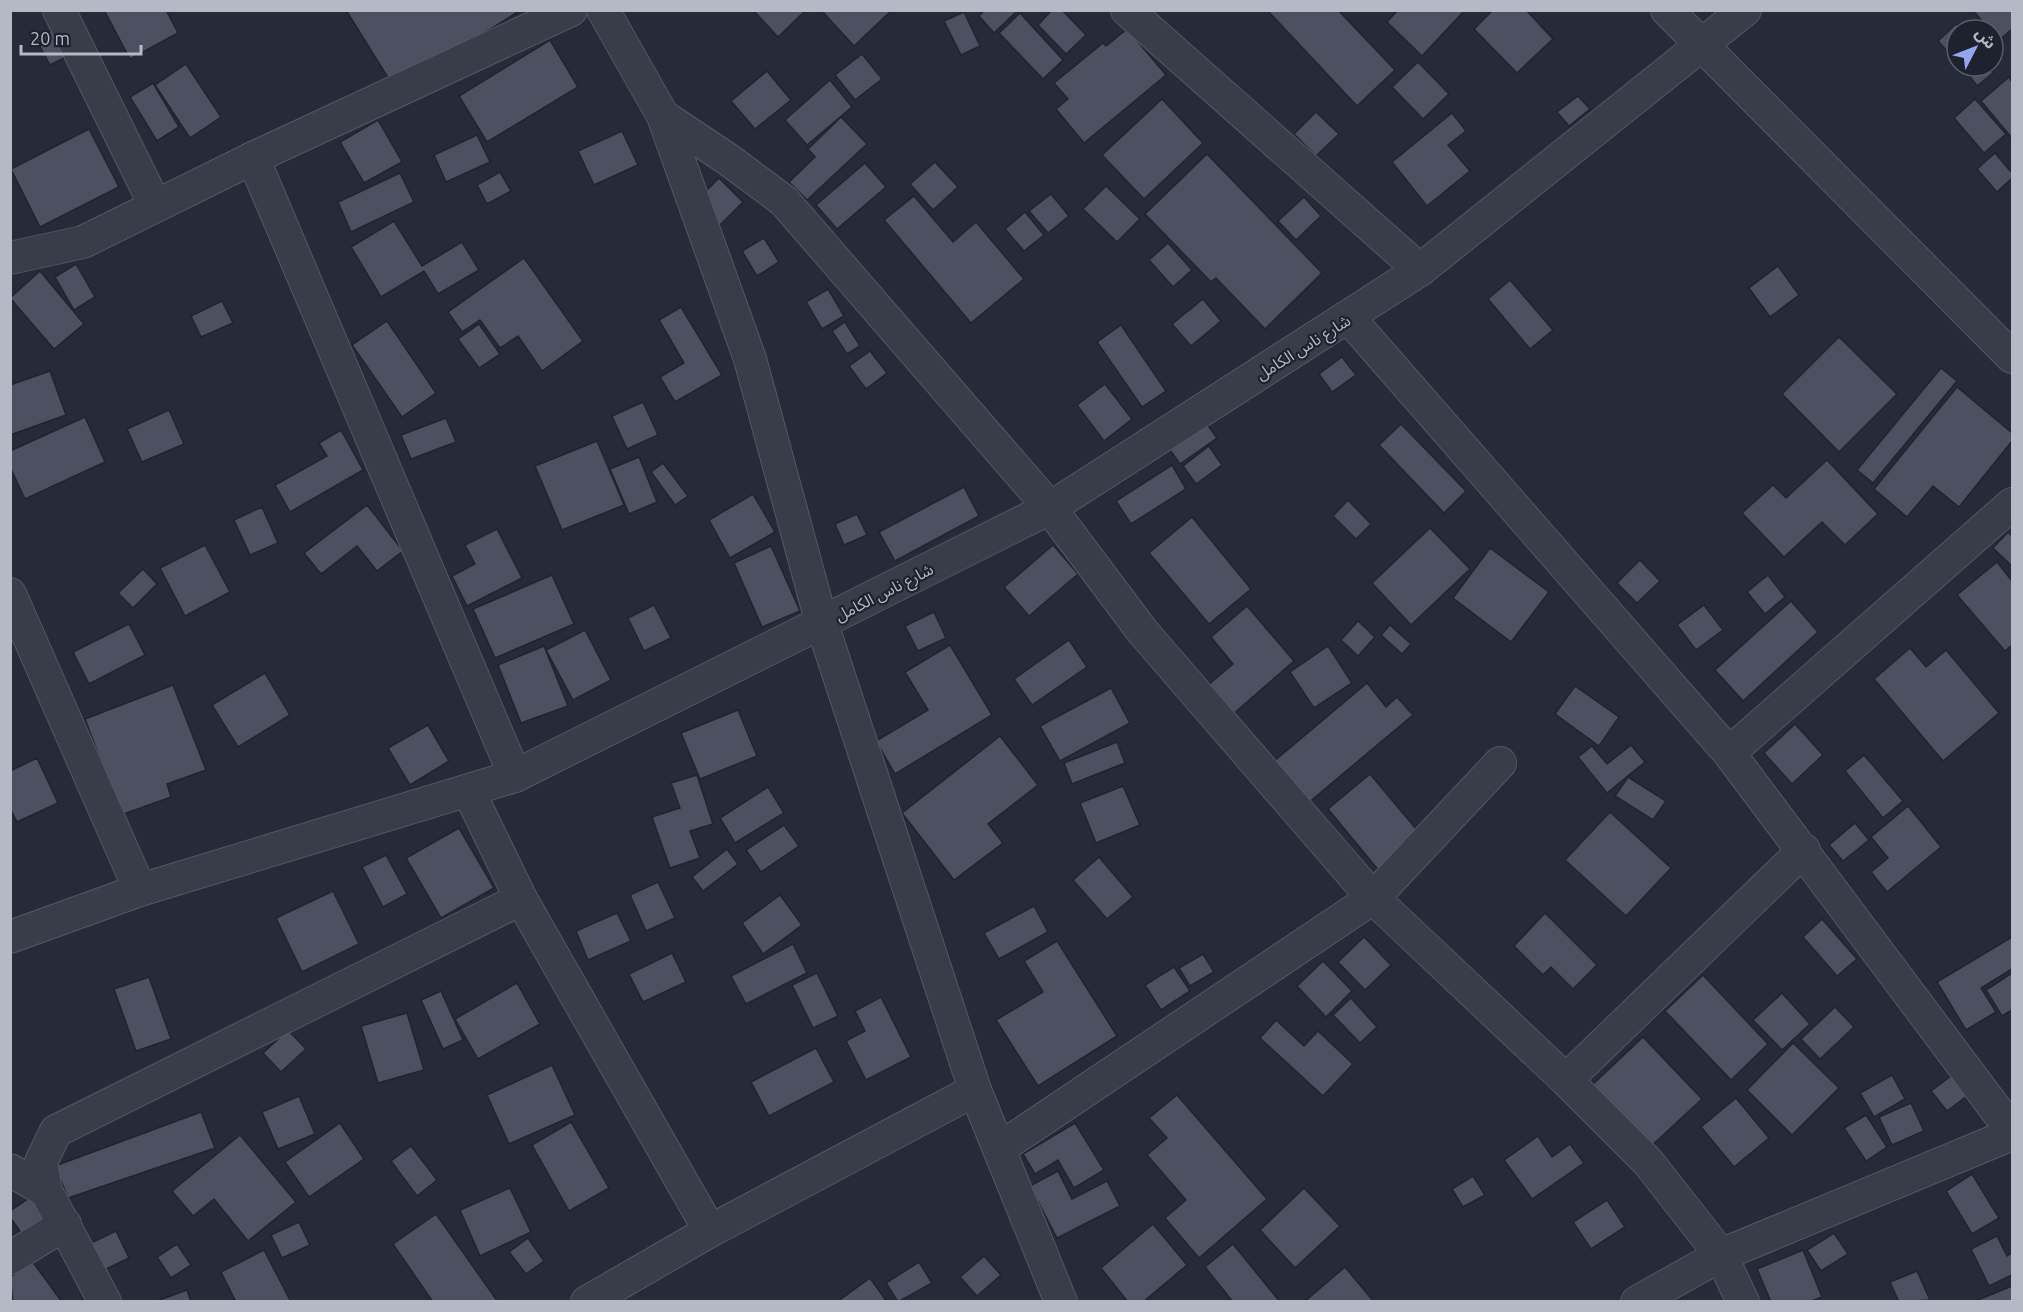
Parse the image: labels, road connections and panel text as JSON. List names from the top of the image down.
{
  "streets": {
    "street": ["شارع ناس الكامل"]
  },
  "scale_bar": "20 m",
  "north": "top right"
}
